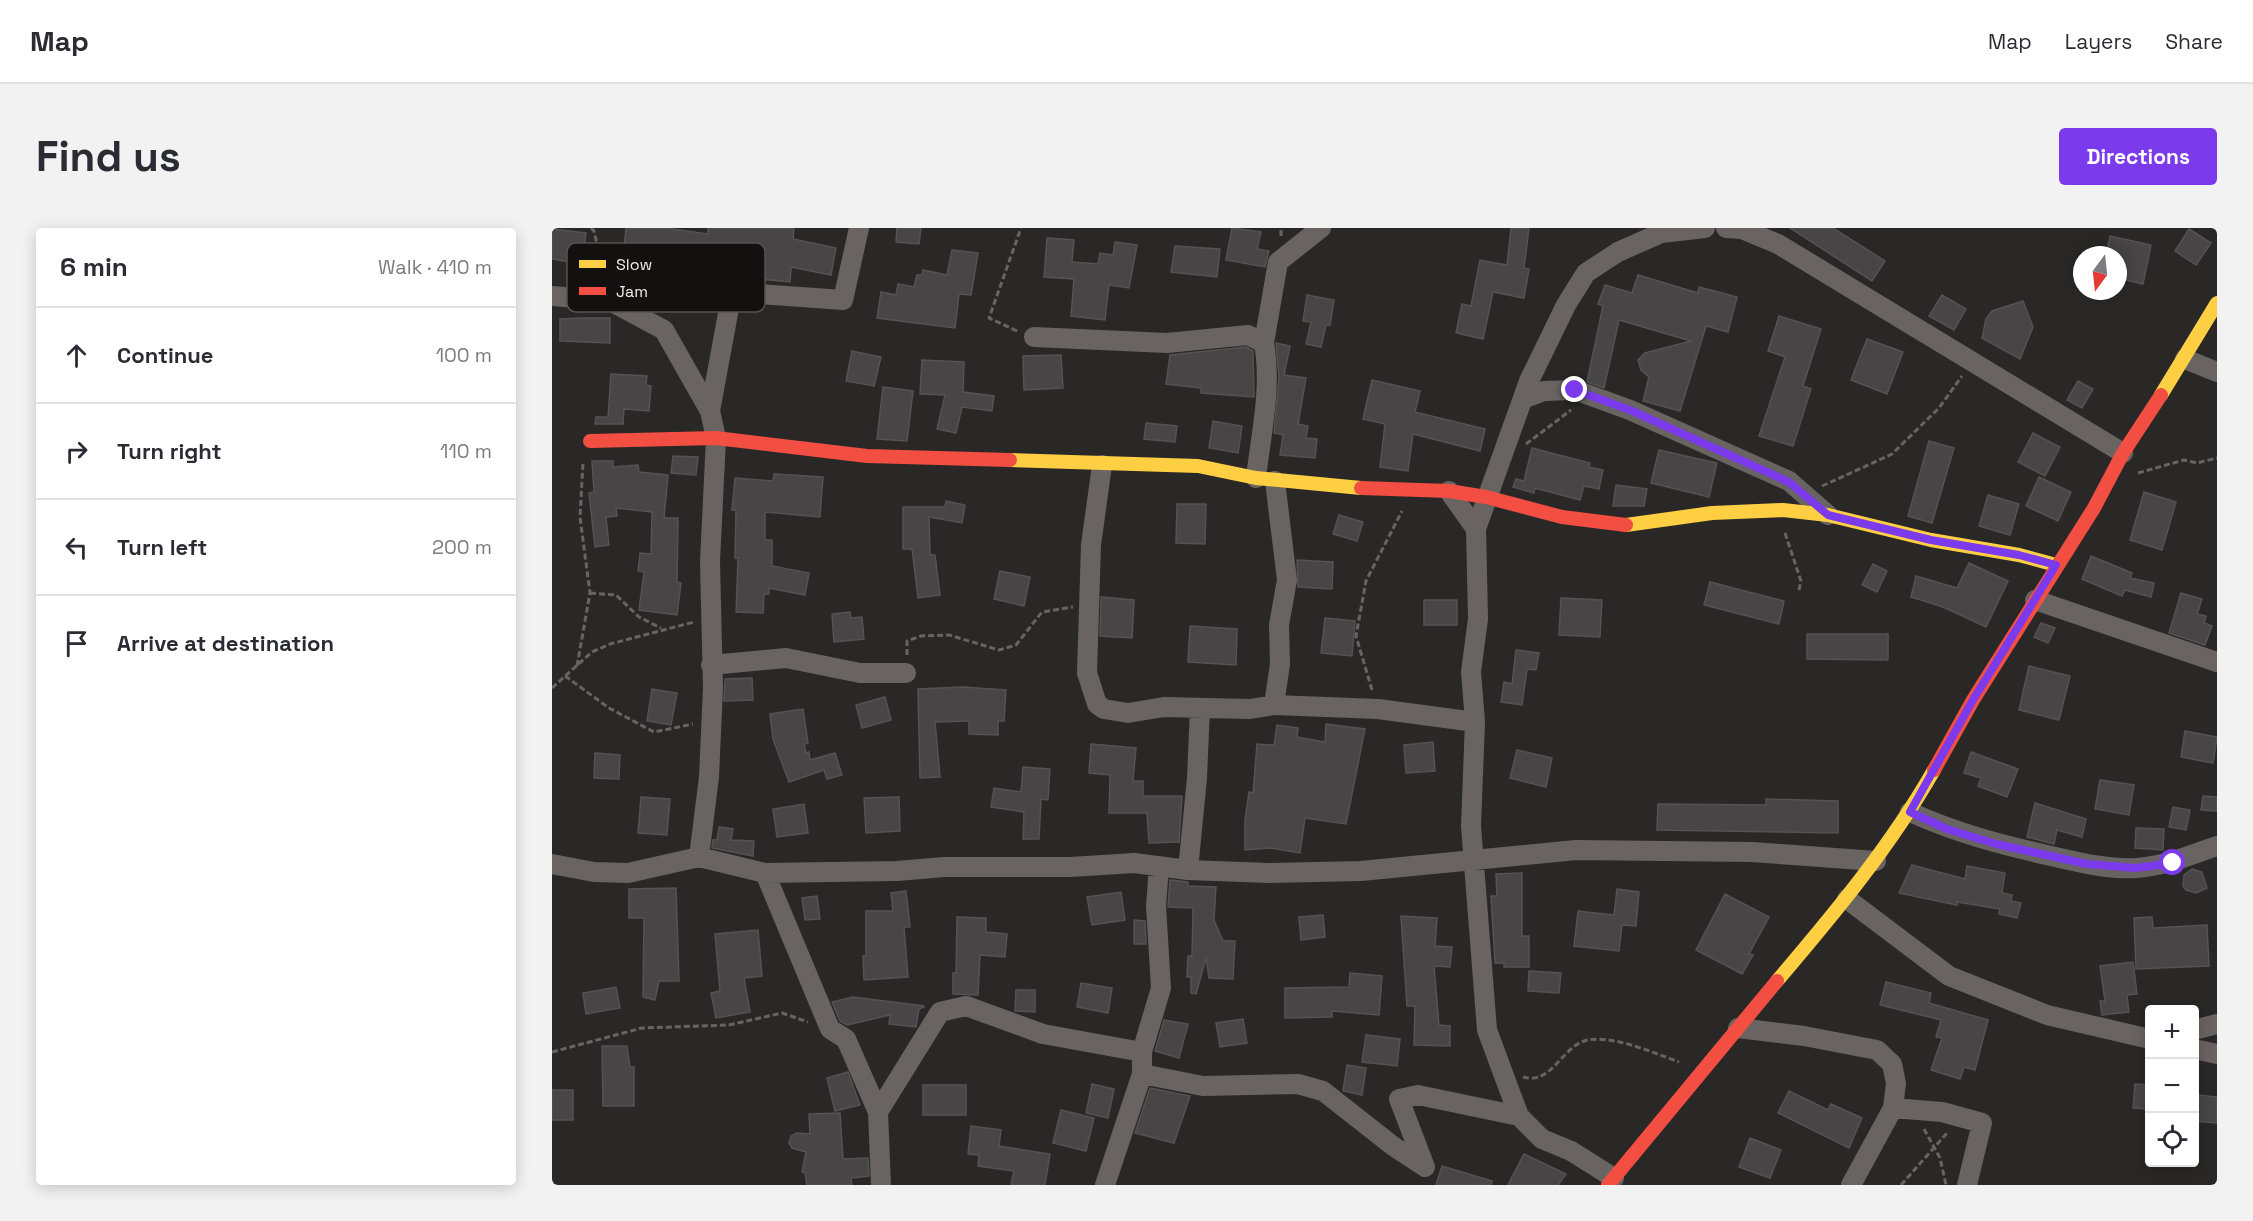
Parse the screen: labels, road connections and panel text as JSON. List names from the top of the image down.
{
  "legend": ["Slow", "Jam"],
  "north": "bottom",
  "page": {
    "header": "Map",
    "nav": ["Map", "Layers", "Share"],
    "buttons": "Directions",
    "title": "Find us",
    "heading": ["6 min", "Walk · 410 m"],
    "list": [
      ["Continue", "100 m"],
      ["Turn right", "110 m"],
      ["Turn left", "200 m"],
      "Arrive at destination"
    ],
    "map_buttons": ["+", "−"]
  }
}
